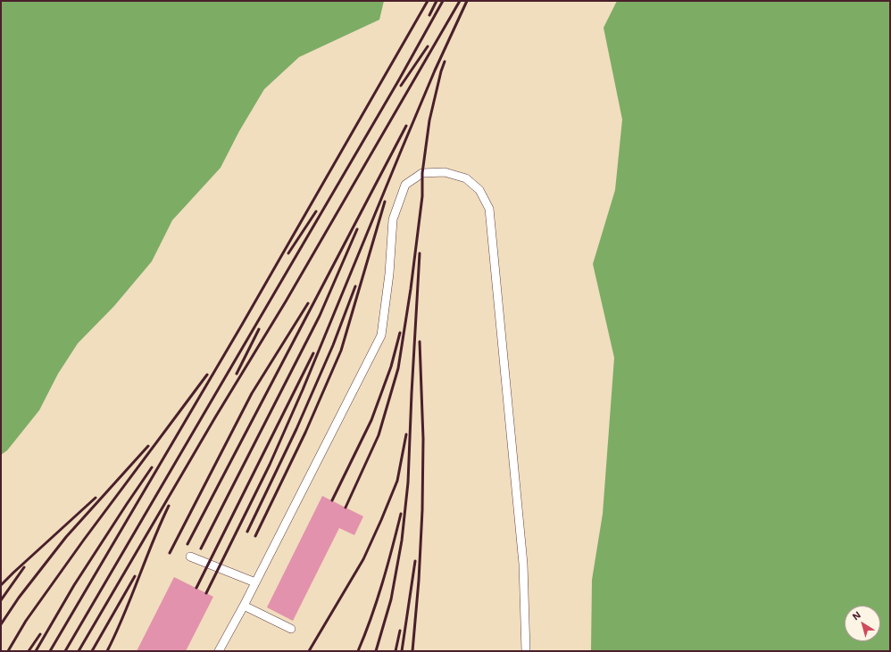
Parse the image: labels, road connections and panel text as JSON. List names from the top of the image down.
{
  "north": "top left"
}
